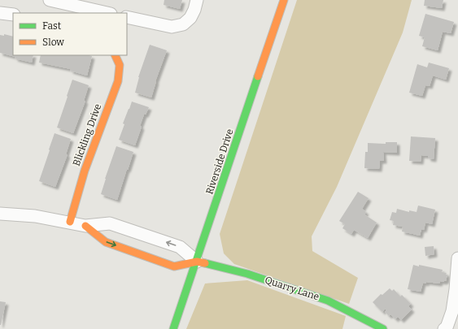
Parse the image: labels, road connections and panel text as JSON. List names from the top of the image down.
{
  "streets": {
    "street": ["Blickling Drive", "Riverside Drive", "Quarry Lane"]
  },
  "crossings": [
    ["Riverside Drive", "Quarry Lane"]
  ],
  "legend": ["Fast", "Slow"]
}
